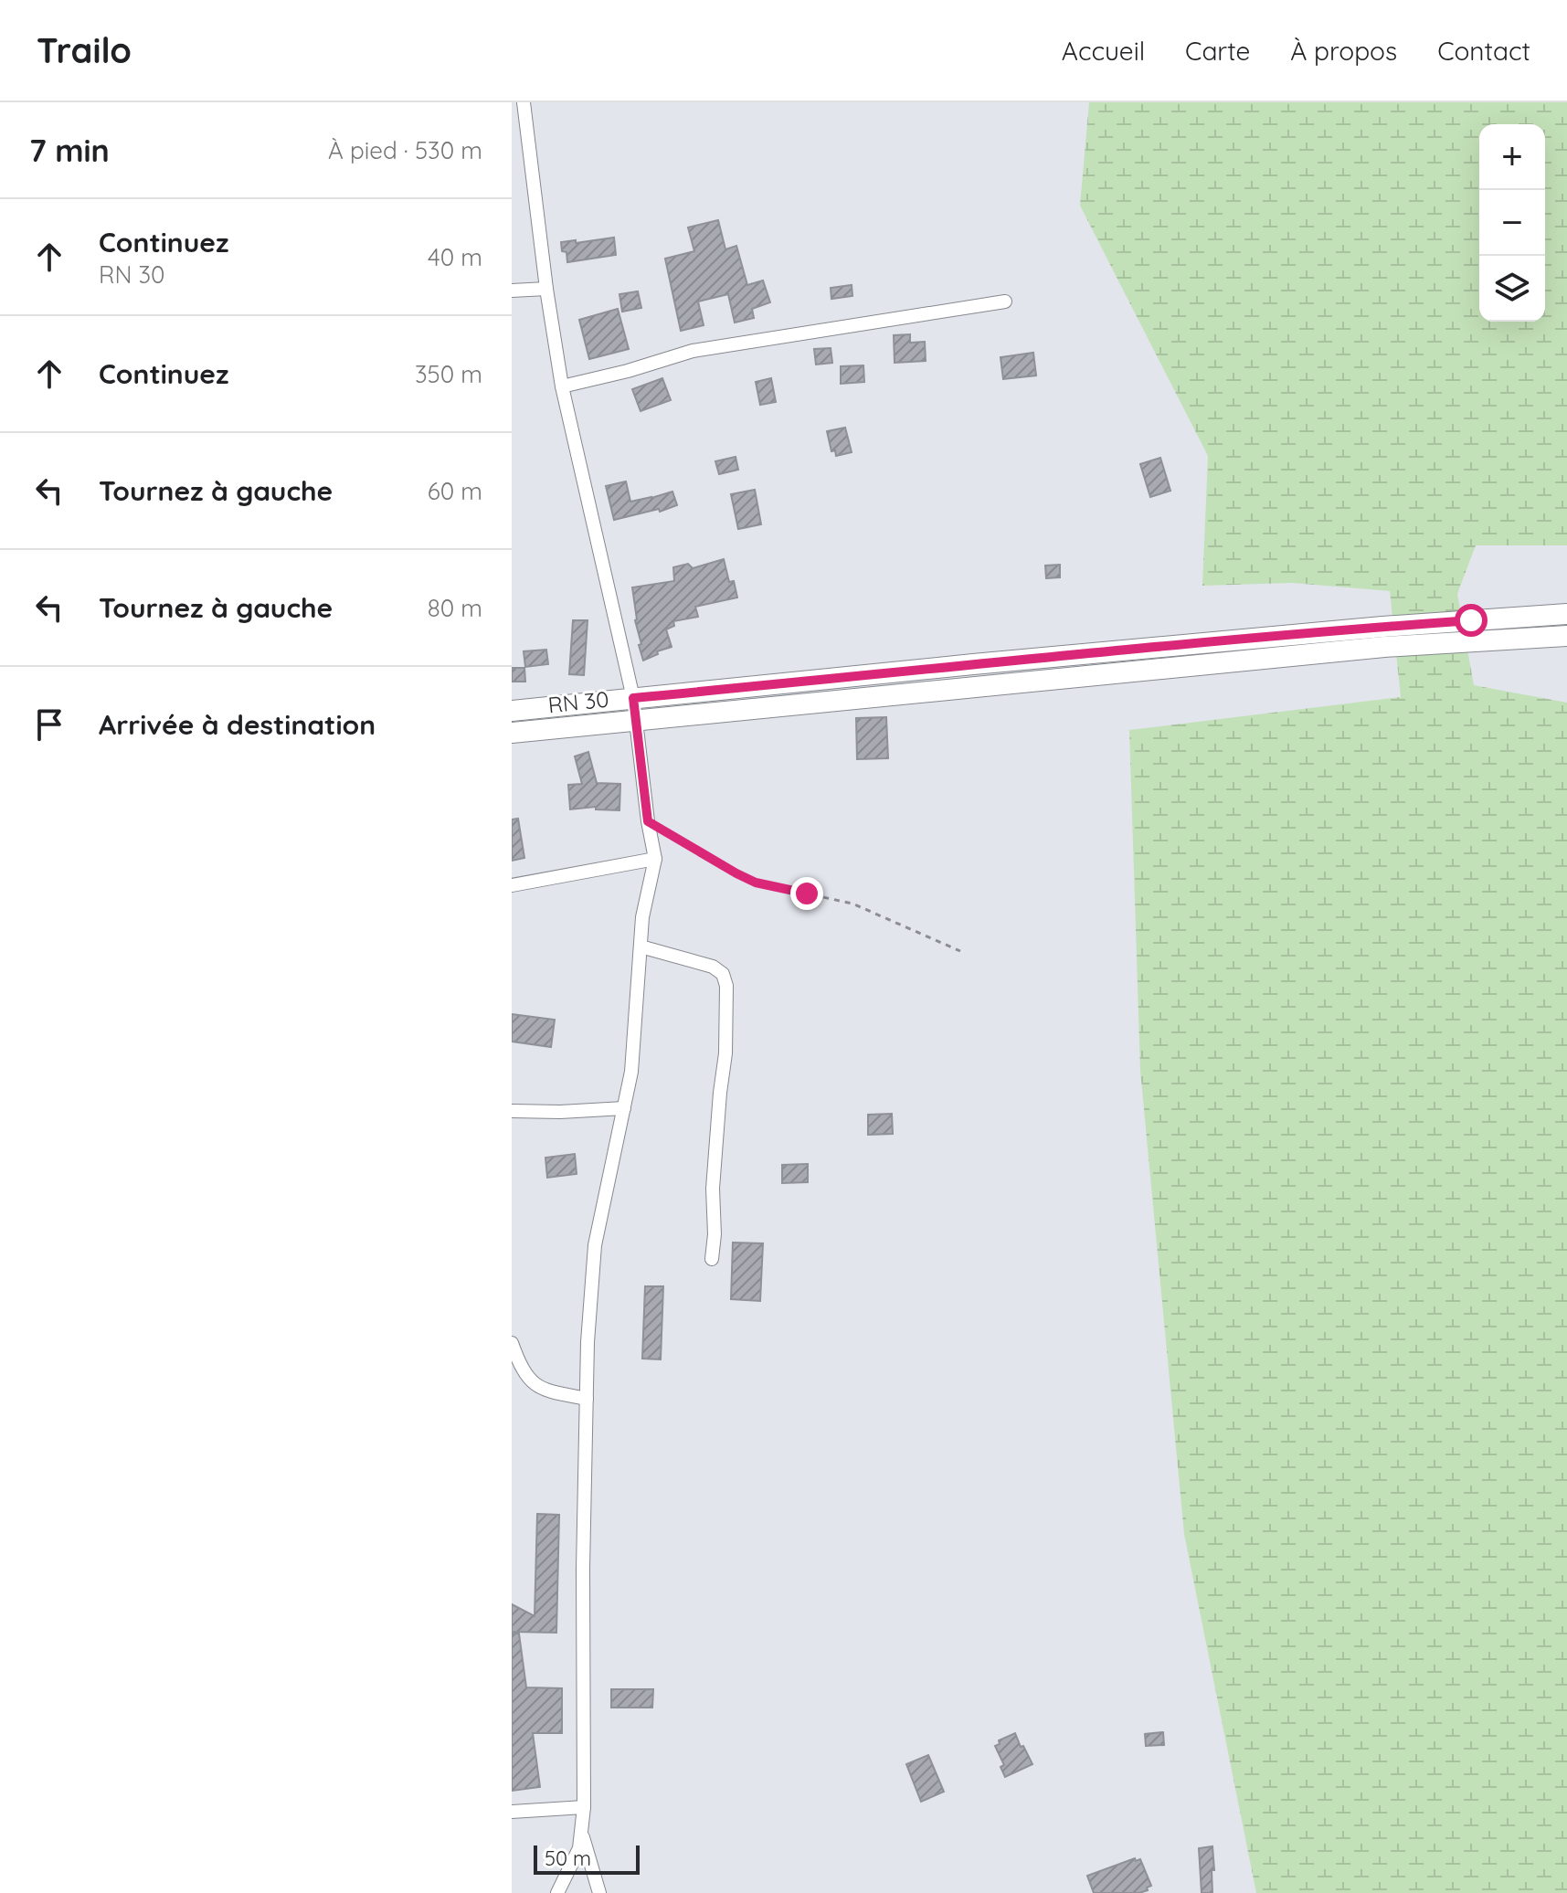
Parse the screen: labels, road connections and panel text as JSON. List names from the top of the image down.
{
  "streets": {
    "main road": ["RN 30"]
  },
  "scale_bar": "50 m",
  "page": {
    "header": "Trailo",
    "nav": [
      "Accueil",
      "Carte",
      "À propos",
      "Contact"
    ],
    "heading": ["7 min", "À pied · 530 m"],
    "map_buttons": ["+", "−"],
    "list": [
      ["Continuez", "RN 30", "40 m"],
      ["Continuez", "350 m"],
      ["Tournez à gauche", "60 m"],
      ["Tournez à gauche", "80 m"],
      "Arrivée à destination"
    ],
    "scale": "50 m"
  }
}
